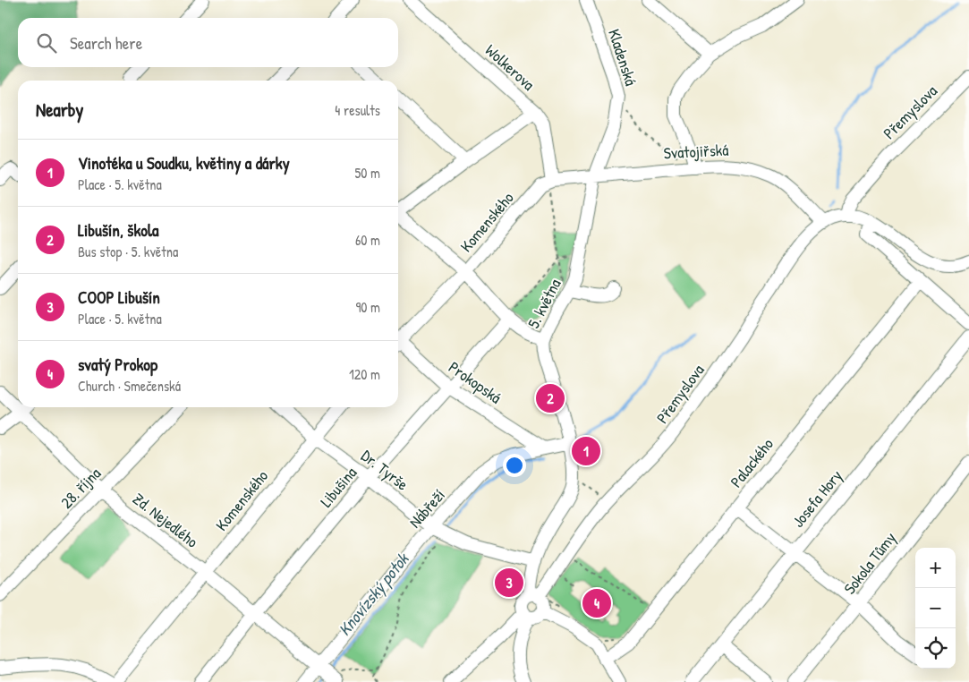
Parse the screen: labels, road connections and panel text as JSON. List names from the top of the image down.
{
  "streets": {
    "street": [
      "Kladenská",
      "Wolkerova",
      "Přemyslova",
      "Svatojiřská",
      "Komenského",
      "5. května",
      "Prokopská",
      "Palackého",
      "Dr. Tyrše",
      "Libušina",
      "28. října",
      "Josefa Hory",
      "Nábřeží",
      "Zd. Nejedlého",
      "Sokola Tůmy"
    ]
  },
  "crossings": [
    ["Kladenská", "Svatojiřská"],
    ["Kladenská", "5. května"],
    ["Wolkerova", "Svatojiřská"],
    ["Wolkerova", "Komenského"],
    ["Přemyslova", "Svatojiřská"],
    ["Přemyslova", "5. května"],
    ["Svatojiřská", "Komenského"],
    ["Svatojiřská", "5. května"],
    ["Komenského", "Dr. Tyrše"],
    ["Komenského", "Zd. Nejedlého"],
    ["5. května", "Dr. Tyrše"],
    ["5. května", "Nábřeží"],
    ["Prokopská", "Libušina"],
    ["Prokopská", "Nábřeží"],
    ["Dr. Tyrše", "Libušina"],
    ["Dr. Tyrše", "Nábřeží"],
    ["Libušina", "Zd. Nejedlého"],
    ["28. října", "Zd. Nejedlého"],
    ["Nábřeží", "Zd. Nejedlého"]
  ],
  "water": ["Knovízský potok"],
  "page": {
    "search": "Search here",
    "heading": ["Nearby", "4 results"],
    "list": [
      {
        "mark": "1",
        "name": "Vinotéka u Soudku, květiny a dárky",
        "note": "Place · 5. května",
        "value": "50 m"
      },
      {
        "mark": "2",
        "name": "Libušín, škola",
        "note": "Bus stop · 5. května",
        "value": "60 m"
      },
      {
        "mark": "3",
        "name": "COOP Libušín",
        "note": "Place · 5. května",
        "value": "90 m"
      },
      {
        "mark": "4",
        "name": "svatý Prokop",
        "note": "Church · Smečenská",
        "value": "120 m"
      }
    ],
    "pins": [
      "2",
      "1",
      "3",
      "4"
    ],
    "map_buttons": ["+", "−"]
  }
}
